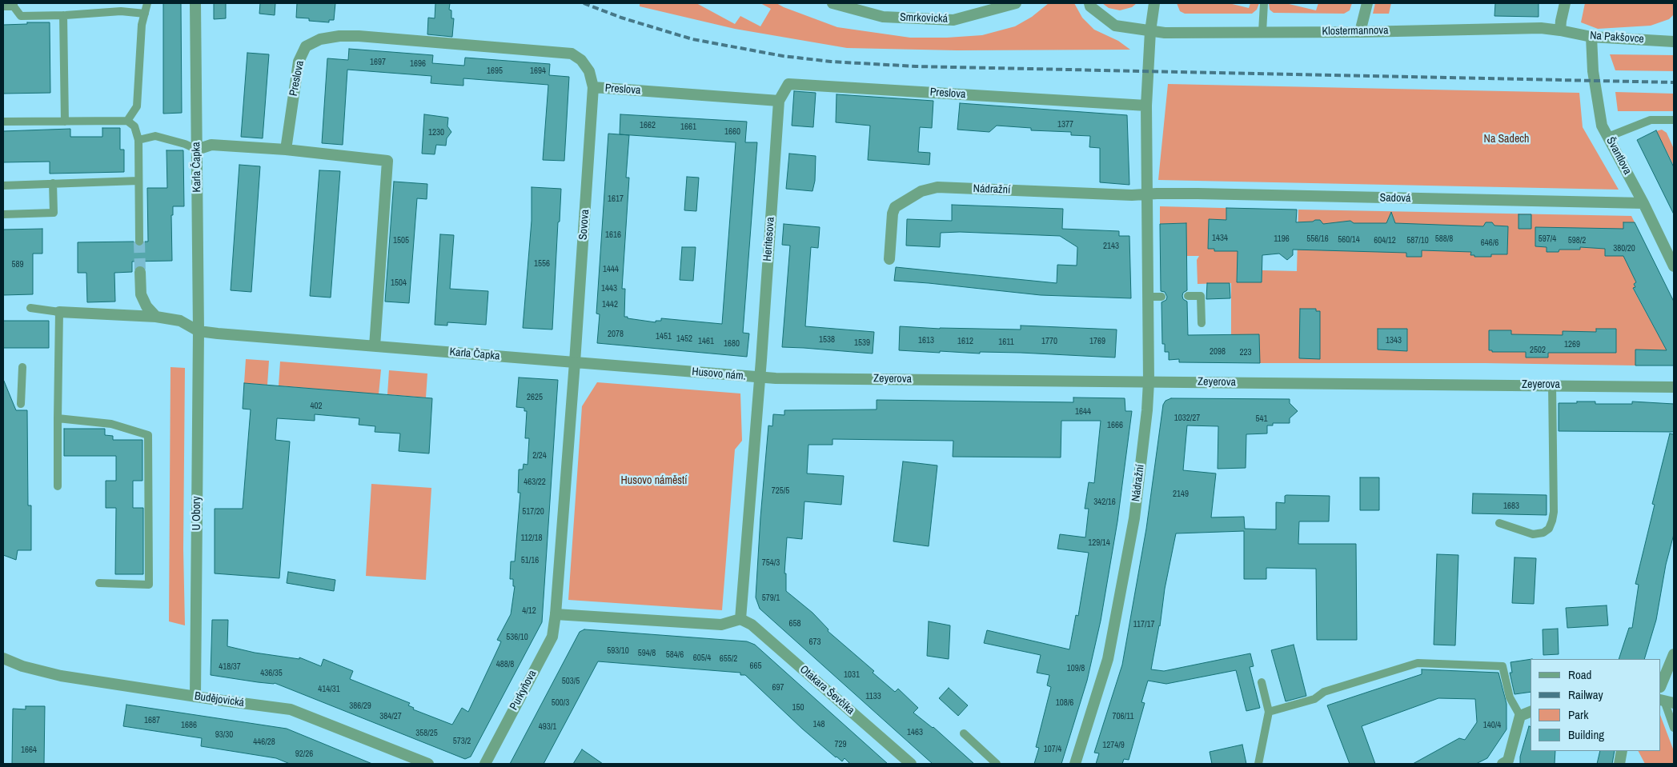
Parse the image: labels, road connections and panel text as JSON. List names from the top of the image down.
{
  "streets": {
    "street": [
      "Smrkovická",
      "Klostermannova",
      "Na Pakšovce",
      "Preslova",
      "Švantlova",
      "Karla Čapka",
      "Nádražní",
      "Sadová",
      "Sovova",
      "Heritesova",
      "Husovo nám.",
      "Zeyerova",
      "U Obory",
      "Purkyňova",
      "Otakara Ševčíka",
      "Budějovická"
    ]
  },
  "crossings": [
    ["Klostermannova", "Na Pakšovce"],
    ["Klostermannova", "Nádražní"],
    ["Na Pakšovce", "Švantlova"],
    ["Preslova", "Nádražní"],
    ["Preslova", "Sovova"],
    ["Preslova", "Heritesova"],
    ["Švantlova", "Sadová"],
    ["Karla Čapka", "Sovova"],
    ["Karla Čapka", "Husovo nám."],
    ["Karla Čapka", "U Obory"],
    ["Nádražní", "Sadová"],
    ["Nádražní", "Zeyerova"],
    ["Sovova", "Husovo nám."],
    ["Heritesova", "Husovo nám."],
    ["Heritesova", "Zeyerova"],
    ["Husovo nám.", "Zeyerova"],
    ["Husovo nám.", "Otakara Ševčíka"],
    ["U Obory", "Budějovická"]
  ],
  "parks": ["Na Sadech", "Husovo náměstí"],
  "house_numbers": [
    "1697",
    "1696",
    "1695",
    "1694",
    "1377",
    "1662",
    "1661",
    "1660",
    "1230",
    "1617",
    "1616",
    "1434",
    "1196",
    "556/16",
    "588/8",
    "597/4",
    "560/14",
    "1505",
    "604/12",
    "587/10",
    "598/2",
    "646/6",
    "2143",
    "380/20",
    "1556",
    "589",
    "1444",
    "1504",
    "1443",
    "1442",
    "2078",
    "1451",
    "1452",
    "1538",
    "1613",
    "1343",
    "1461",
    "1612",
    "1770",
    "1769",
    "1611",
    "1539",
    "1680",
    "1269",
    "2502",
    "2098",
    "223",
    "2625",
    "402",
    "1644",
    "1032/27",
    "541",
    "1666",
    "2/24",
    "463/22",
    "725/5",
    "2149",
    "342/16",
    "1683",
    "517/20",
    "112/18",
    "129/14",
    "51/16",
    "754/3",
    "579/1",
    "4/12",
    "658",
    "117/17",
    "536/10",
    "673",
    "593/10",
    "594/8",
    "584/6",
    "605/4",
    "655/2",
    "488/8",
    "665",
    "418/37",
    "109/8",
    "436/35",
    "1031",
    "503/5",
    "697",
    "414/31",
    "1133",
    "500/3",
    "108/6",
    "386/29",
    "150",
    "384/27",
    "706/11",
    "1687",
    "148",
    "1686",
    "140/4",
    "493/1",
    "1463",
    "358/25",
    "93/30",
    "573/2",
    "446/28",
    "729",
    "1274/9",
    "107/4",
    "1664",
    "92/26"
  ],
  "legend": [
    "Road",
    "Railway",
    "Park",
    "Building"
  ]
}
